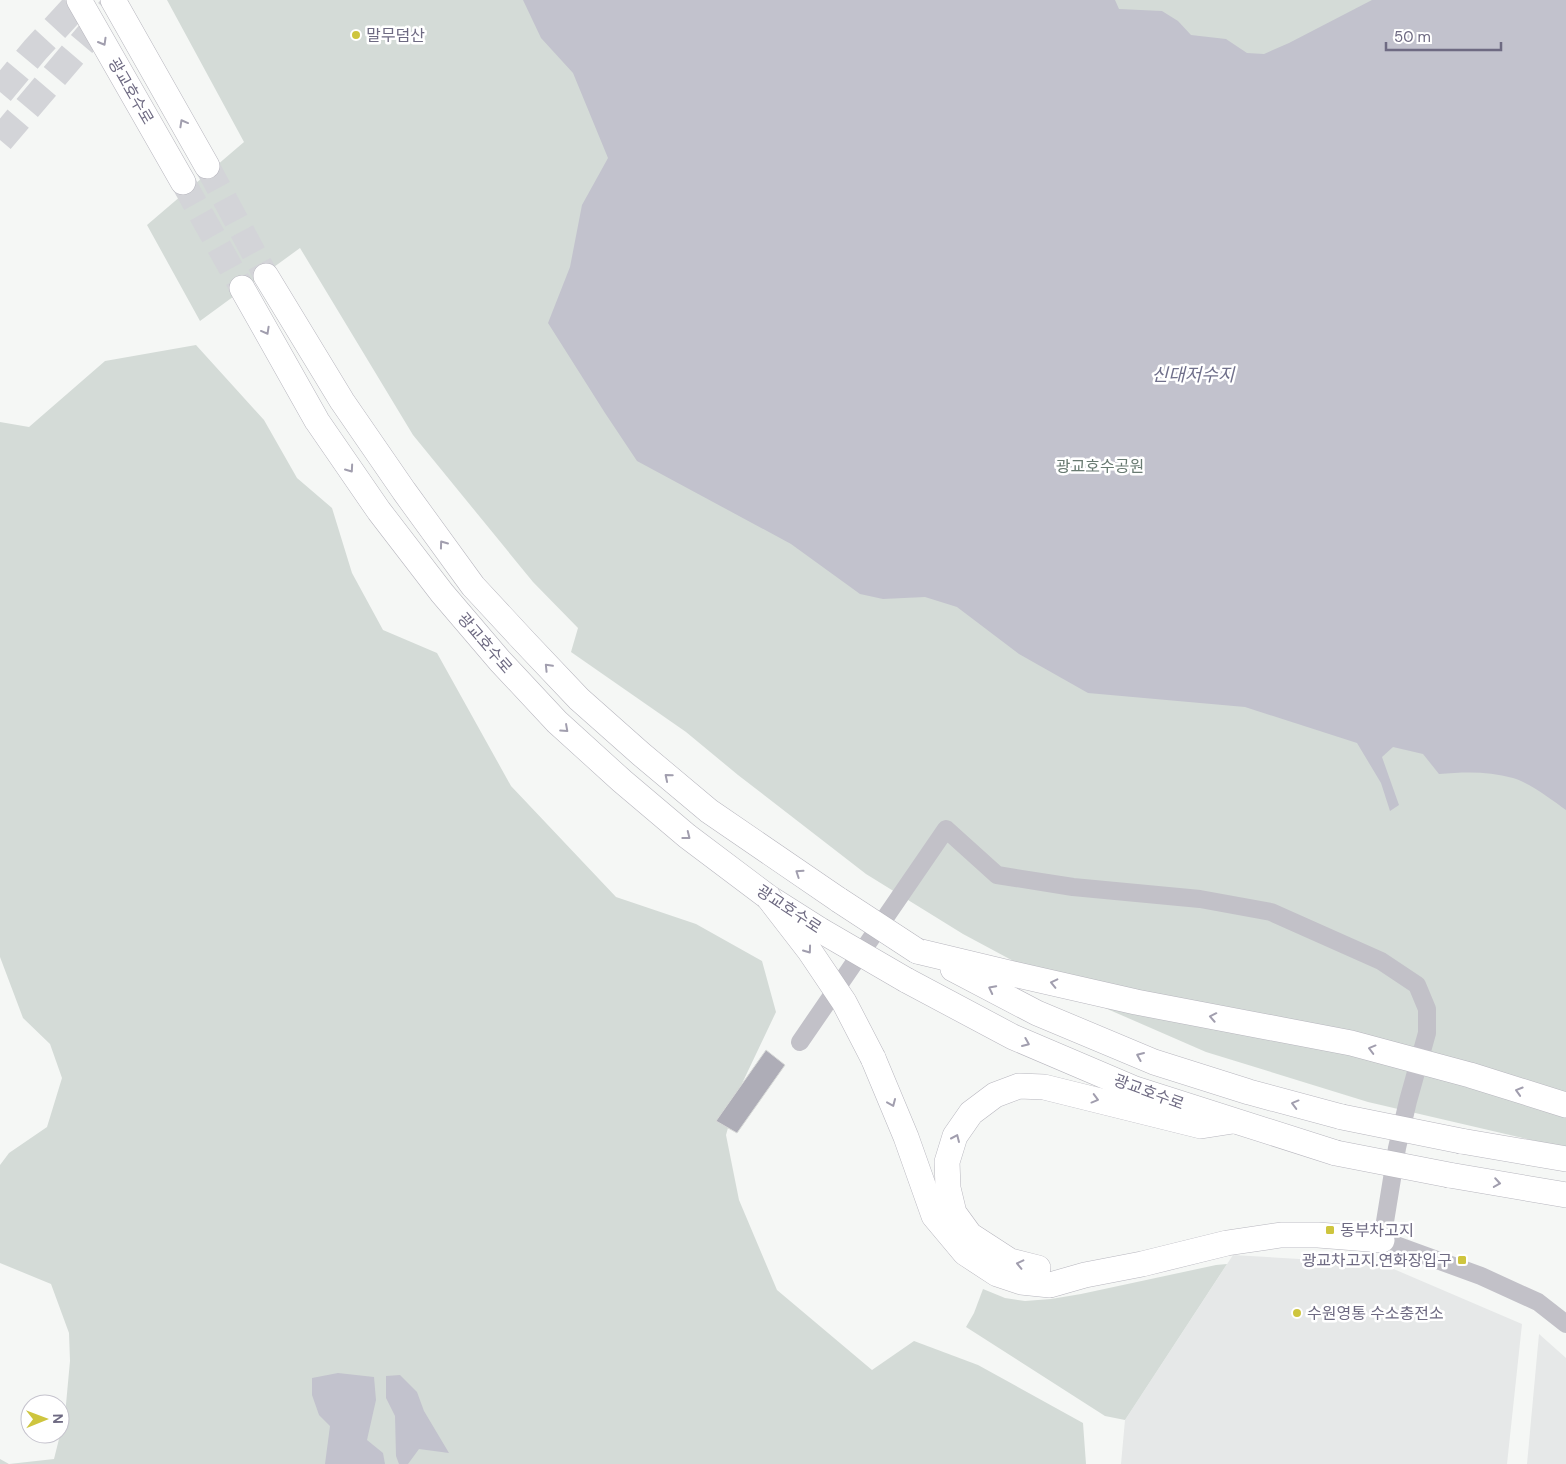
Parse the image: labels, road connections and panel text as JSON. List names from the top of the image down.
{
  "streets": {
    "main road": ["광교호수로"]
  },
  "water": ["신대저수지"],
  "parks": ["광교호수공원"],
  "places": {
    "other": ["말무덤산", "수원영통 수소충전소"],
    "transit": ["동부차고지", "광교차고지.연화장입구"]
  },
  "scale_bar": "50 m",
  "north": "right"
}
